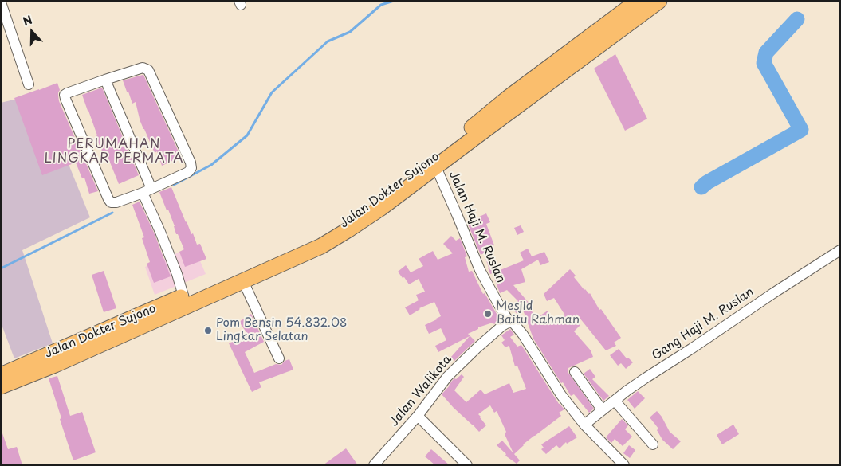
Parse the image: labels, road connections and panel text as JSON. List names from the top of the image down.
{
  "streets": {
    "highway": ["Jalan Dokter Sujono"],
    "street": ["Jalan Haji M. Ruslan", "Gang Haji M. Ruslan", "Jalan Walikota"]
  },
  "crossings": [
    ["Jalan Haji M. Ruslan", "Gang Haji M. Ruslan"],
    ["Jalan Haji M. Ruslan", "Jalan Walikota"]
  ],
  "districts": ["PERUMAHAN LINGKAR PERMATA"],
  "places": ["Mesjid Baitu Rahman", "Pom Bensin 54.832.08 Lingkar Selatan"],
  "north": "top"
}
